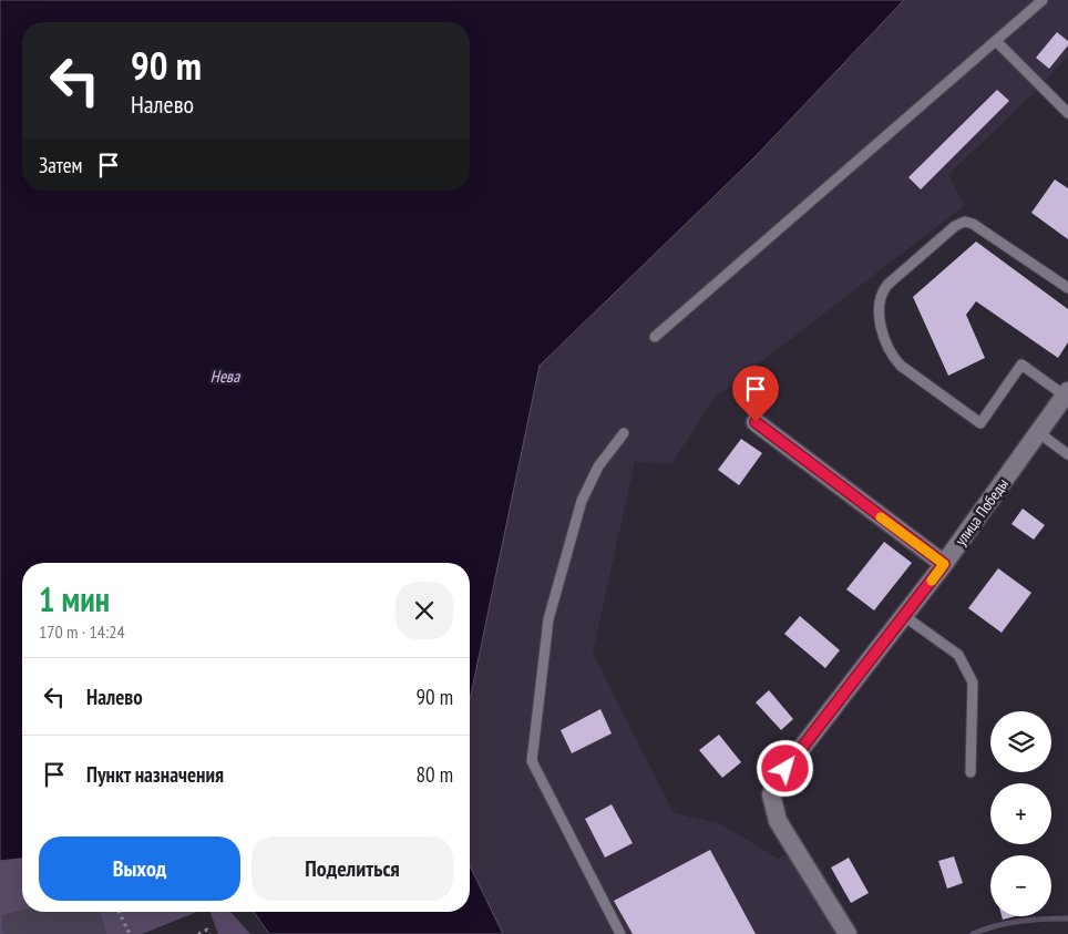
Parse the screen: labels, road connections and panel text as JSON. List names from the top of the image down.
{
  "streets": {
    "street": ["улица Победы"]
  },
  "water": ["Нева"],
  "page": {
    "turn": ["90 m", "Налево"],
    "then": "Затем",
    "heading": ["1 мин", "170 m · 14:24"],
    "list": [
      {
        "name": "Налево",
        "value": "90 m"
      },
      {
        "name": "Пункт назначения",
        "value": "80 m"
      }
    ],
    "map_buttons": ["+", "−"],
    "buttons": ["Выход", "Поделиться"]
  }
}
